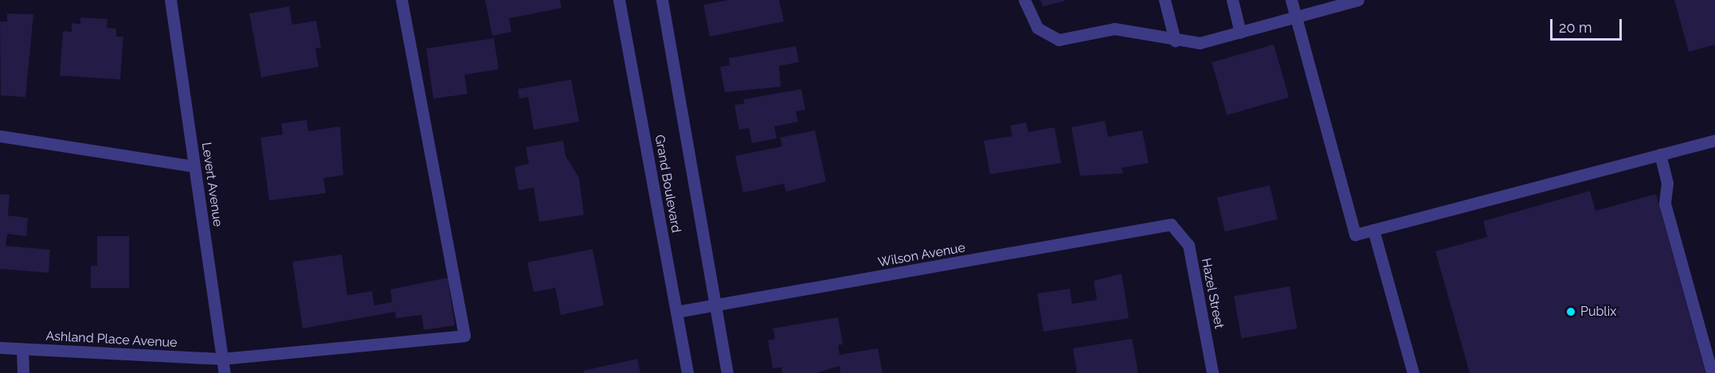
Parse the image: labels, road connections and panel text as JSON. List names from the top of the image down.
{
  "streets": {
    "street": [
      "Grand Boulevard",
      "Levert Avenue",
      "Wilson Avenue",
      "Hazel Street",
      "Ashland Place Avenue"
    ]
  },
  "crossings": [
    ["Grand Boulevard", "Wilson Avenue"],
    ["Levert Avenue", "Ashland Place Avenue"],
    ["Wilson Avenue", "Hazel Street"]
  ],
  "places": ["Publix"],
  "scale_bar": "20 m"
}
